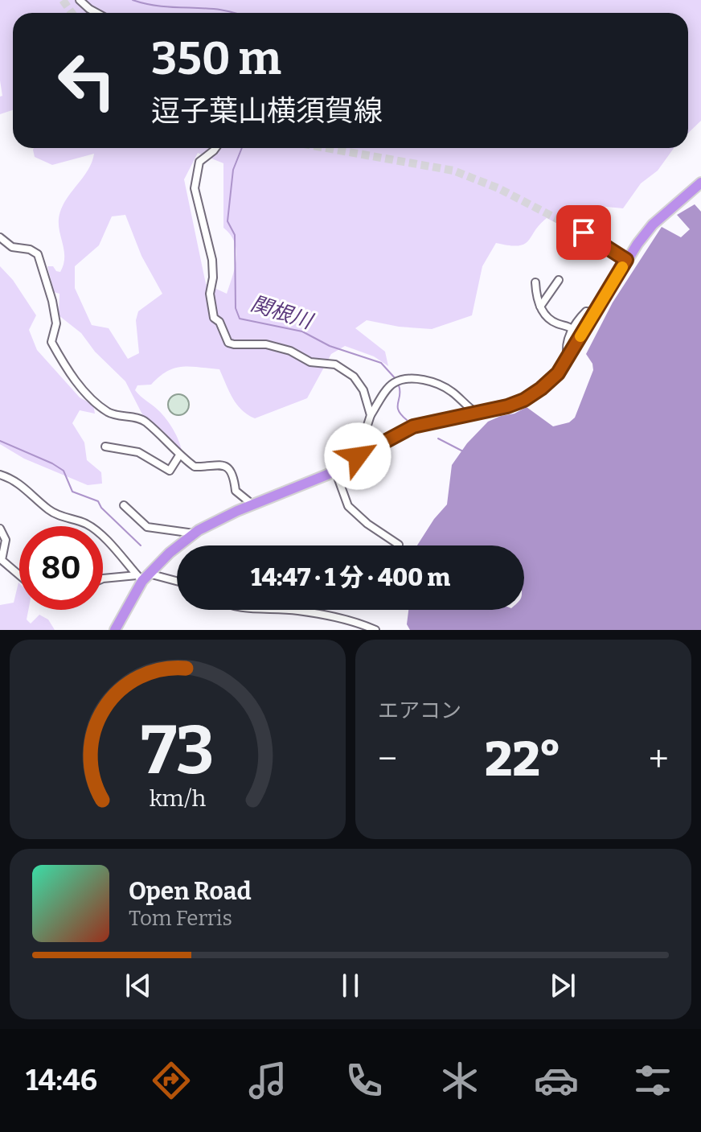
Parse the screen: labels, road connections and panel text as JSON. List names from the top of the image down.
{
  "water": ["関根川"],
  "page": {
    "turn": ["350 m", "逗子葉山横須賀線"],
    "limit": "80",
    "trip": "14:47 · 1 分 · 400 m",
    "tile": "エアコン",
    "heat": ["−", "22°", "+"],
    "song": ["Open Road", "Tom Ferris"],
    "tabs": "14:46",
    "gauge": ["73", "km/h"]
  }
}
